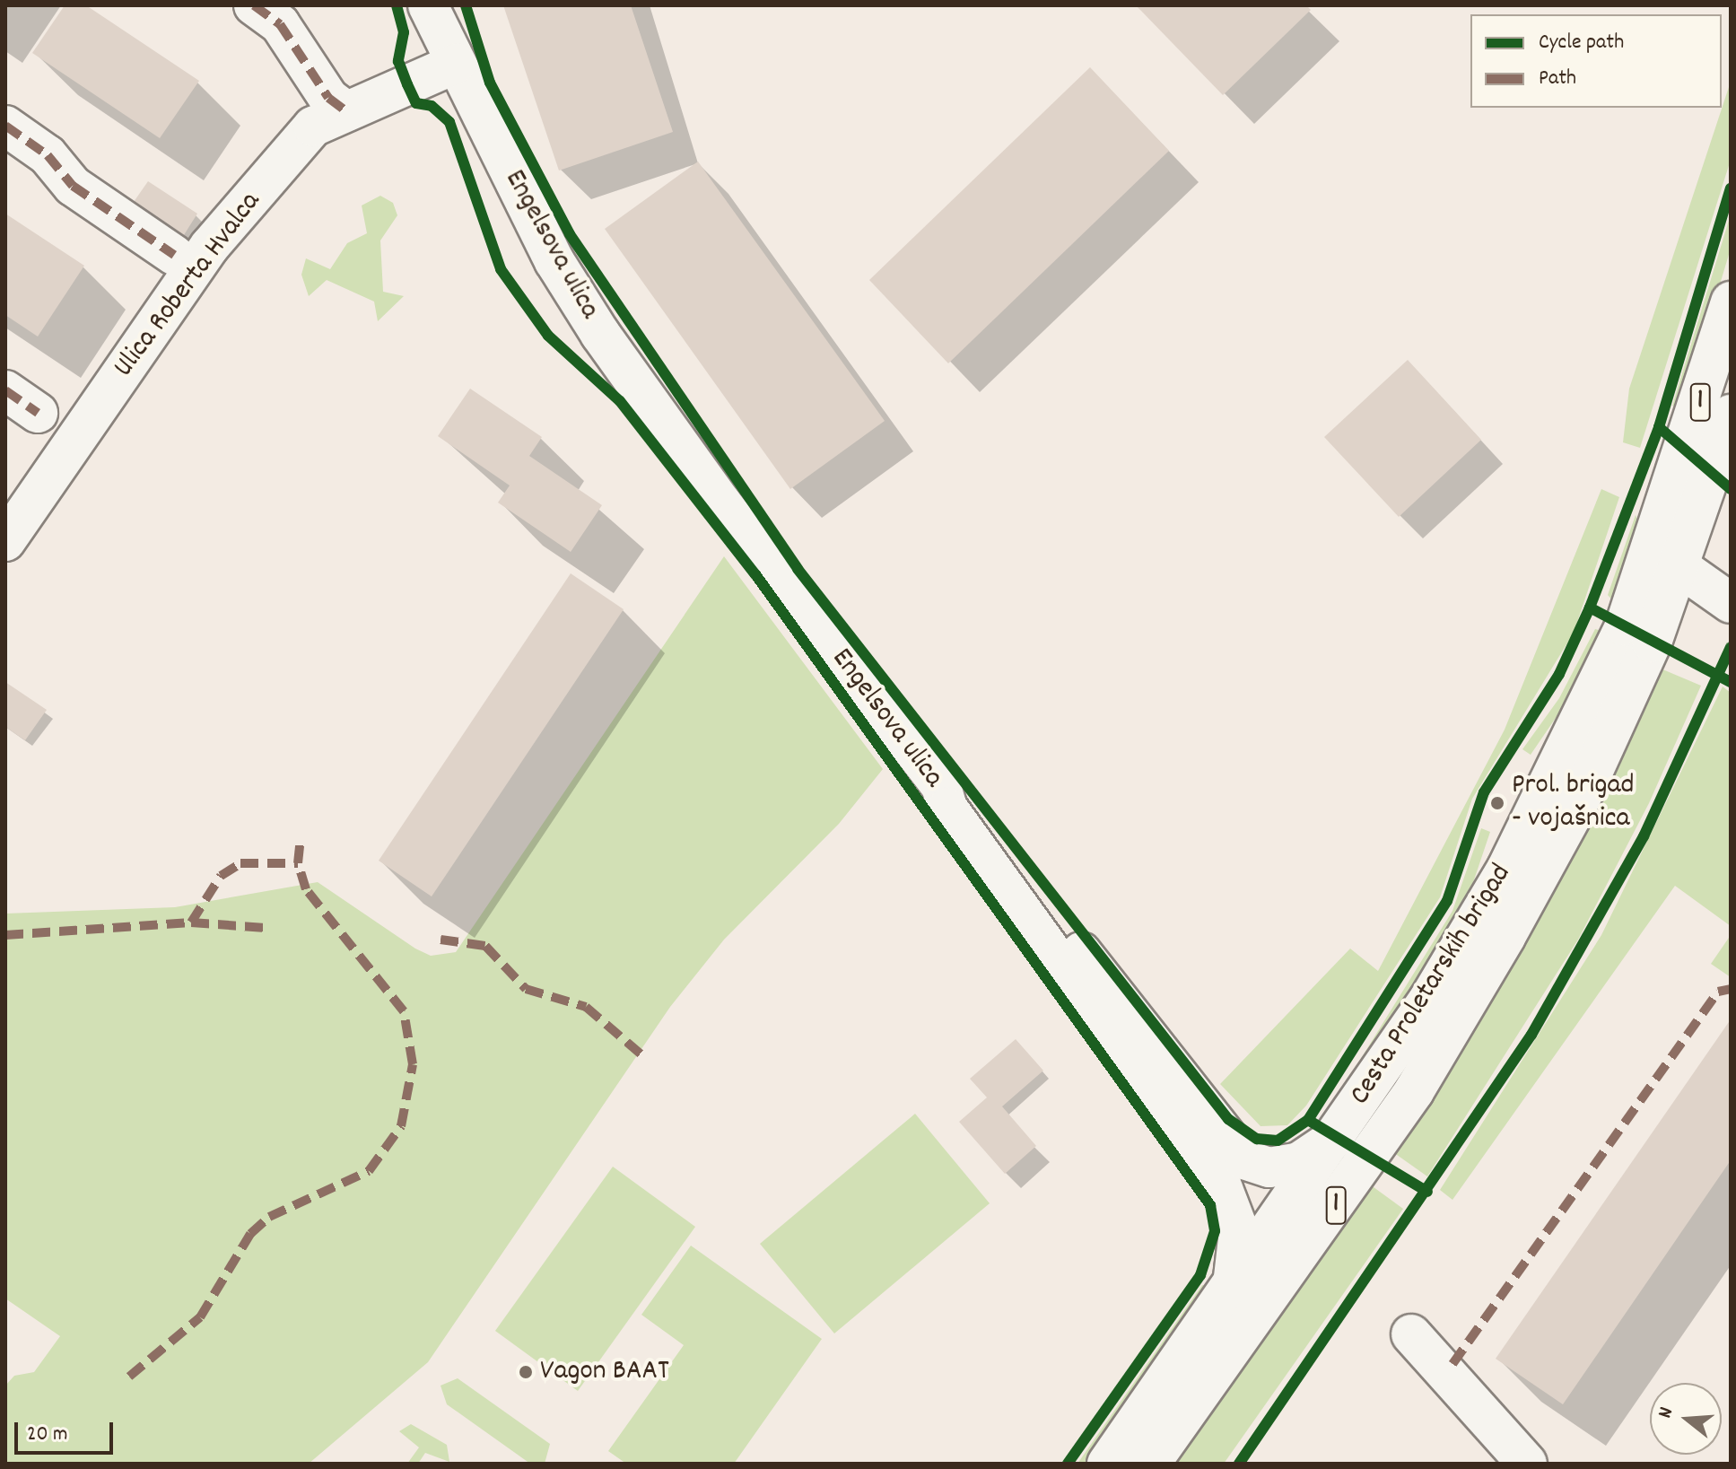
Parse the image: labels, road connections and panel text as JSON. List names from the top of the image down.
{
  "streets": {
    "street": [
      "Engelsova ulica",
      "Ulica Roberta Hvalca",
      "1",
      "Cesta Proletarskih brigad"
    ]
  },
  "crossings": [
    ["Engelsova ulica", "Ulica Roberta Hvalca"],
    ["Engelsova ulica", "Cesta Proletarskih brigad"]
  ],
  "places": ["Prol. brigad - vojašnica", "Vagon BAAT"],
  "legend": ["Cycle path", "Path"],
  "scale_bar": "20 m",
  "north": "left"
}
